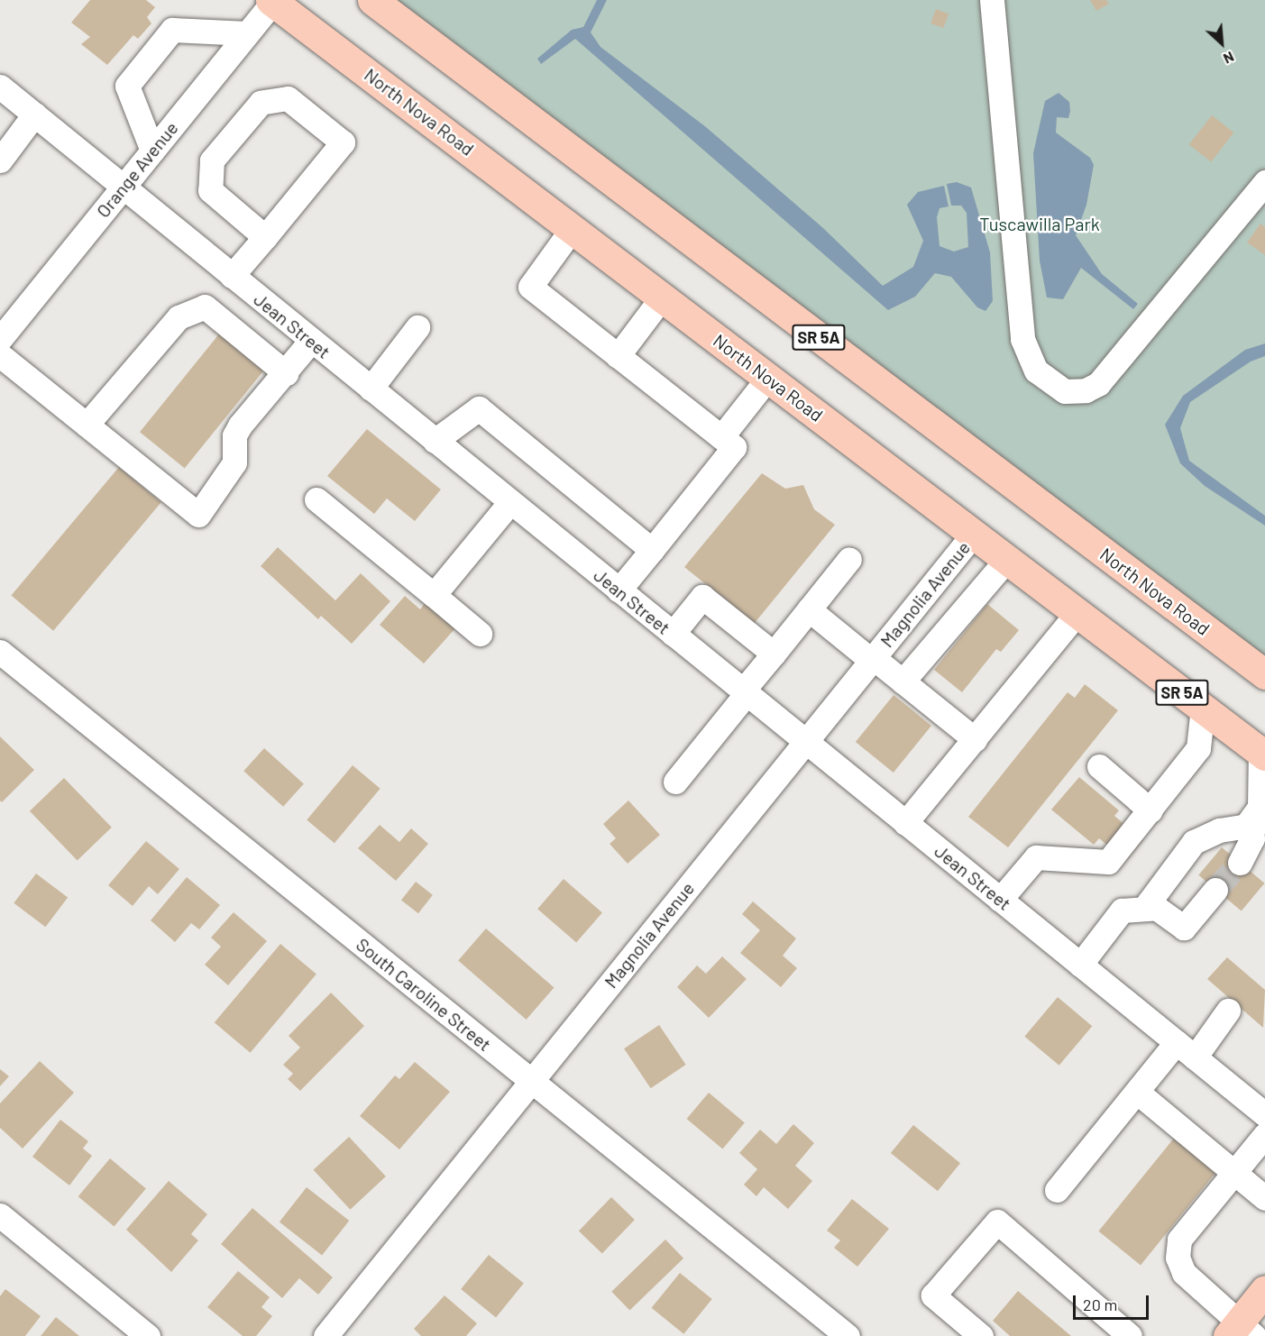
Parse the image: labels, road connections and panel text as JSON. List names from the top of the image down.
{
  "streets": {
    "main road": ["North Nova Road", "SR 5A"],
    "street": [
      "Orange Avenue",
      "Jean Street",
      "Magnolia Avenue",
      "South Caroline Street"
    ]
  },
  "crossings": [
    ["North Nova Road", "Orange Avenue"],
    ["North Nova Road", "Magnolia Avenue"],
    ["Orange Avenue", "Jean Street"],
    ["Jean Street", "Magnolia Avenue"],
    ["Magnolia Avenue", "South Caroline Street"]
  ],
  "parks": ["Tuscawilla Park"],
  "scale_bar": "20 m",
  "north": "bottom right"
}
